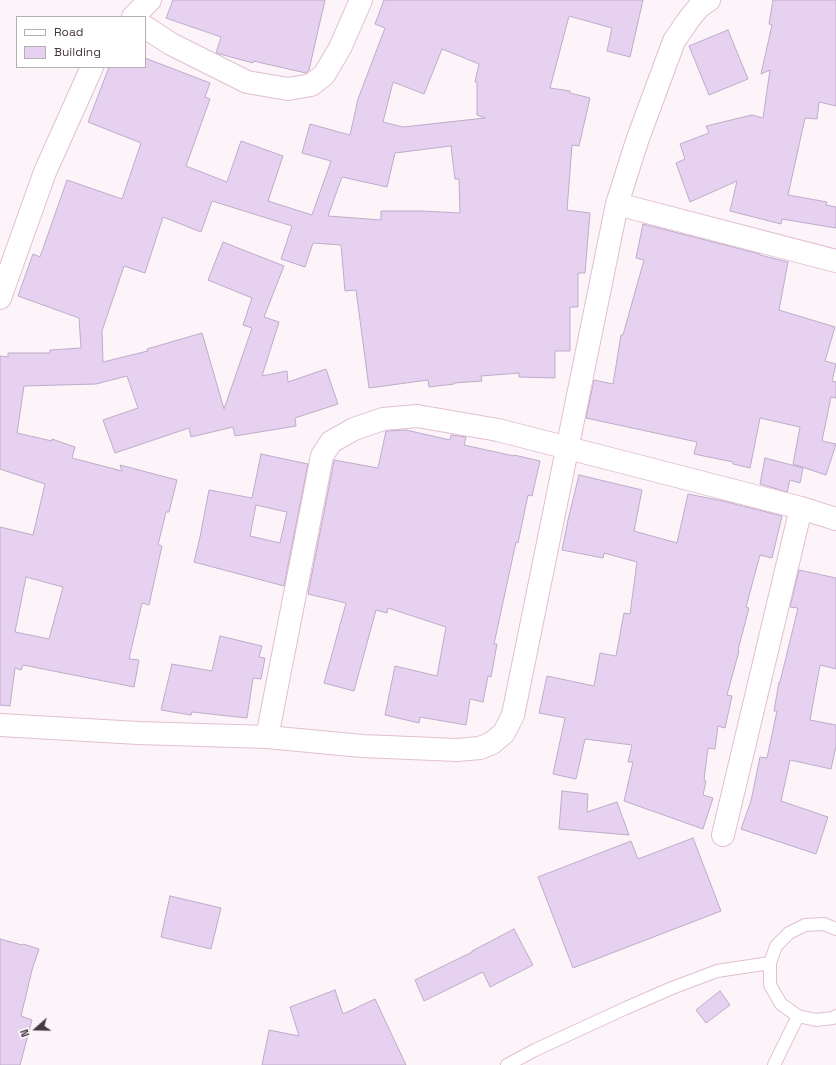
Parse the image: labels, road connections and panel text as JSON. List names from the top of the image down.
{
  "legend": ["Road", "Building"],
  "north": "left"
}
